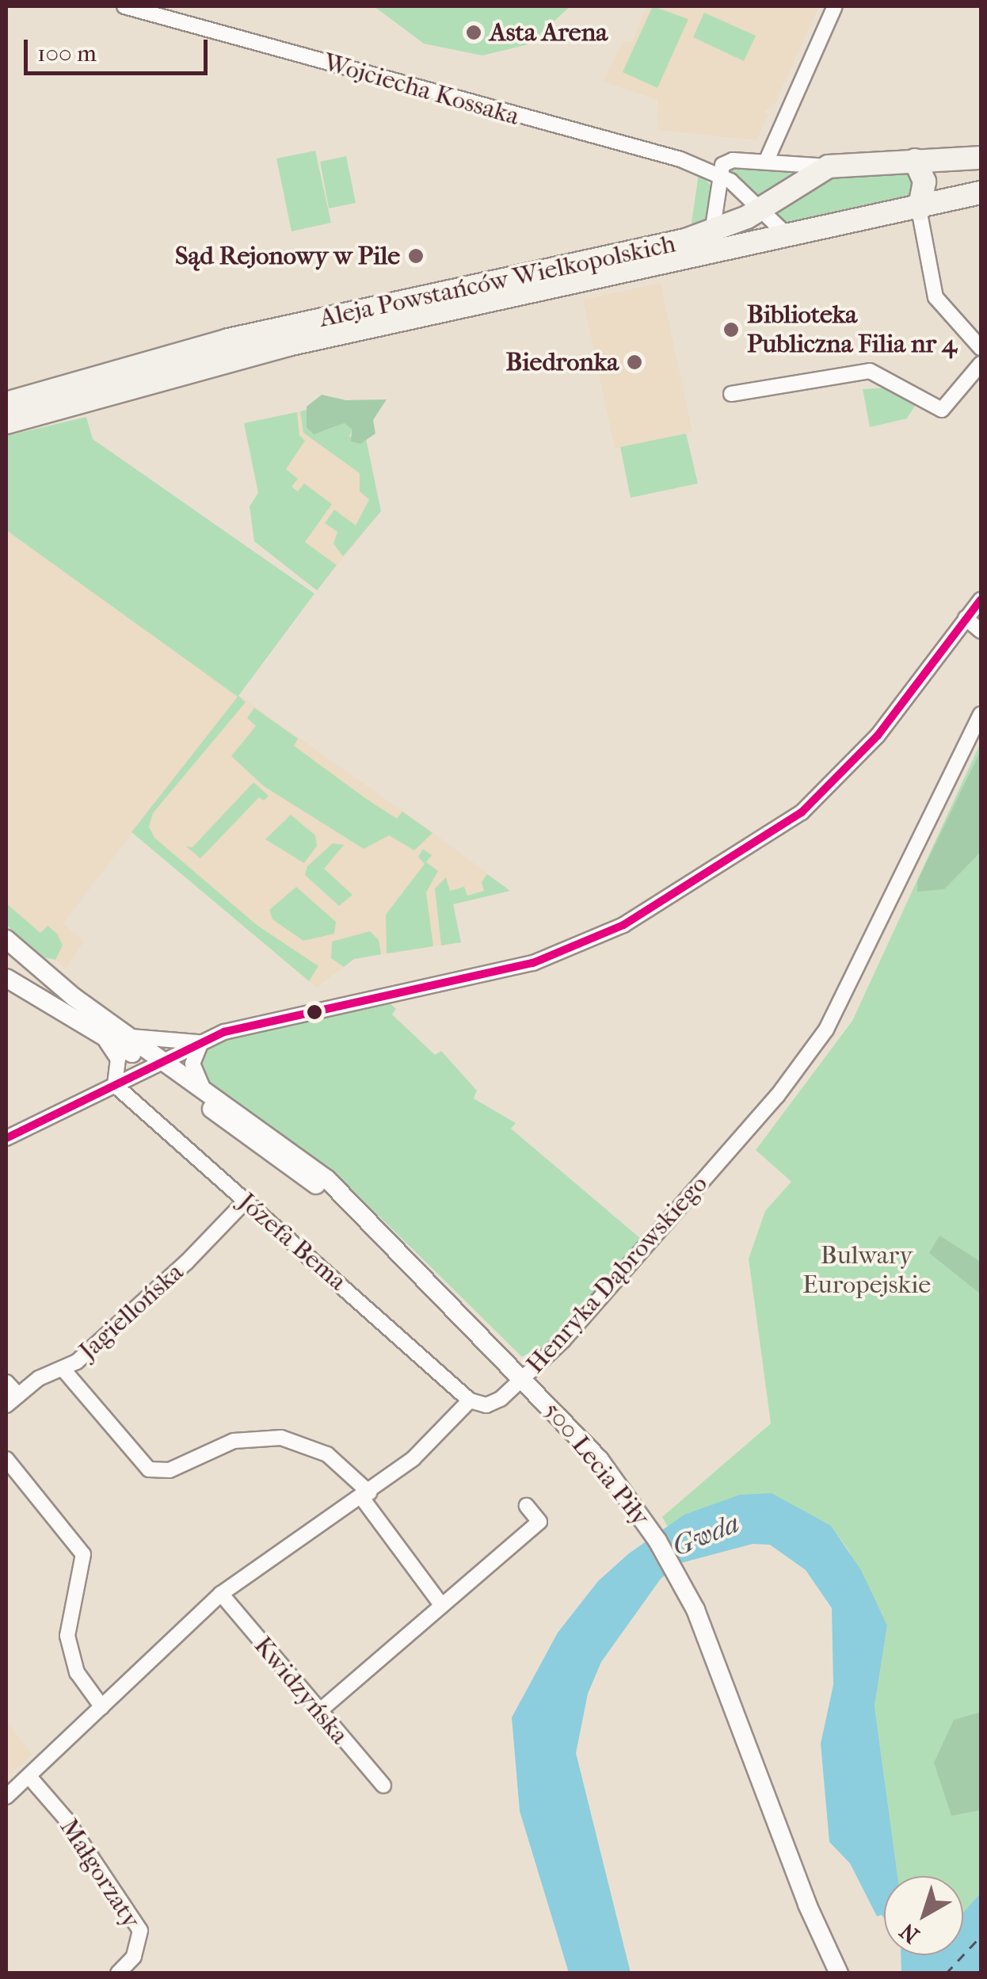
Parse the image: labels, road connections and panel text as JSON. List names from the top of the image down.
{
  "streets": {
    "main road": ["Aleja Powstańców Wielkopolskich"],
    "street": [
      "Wojciecha Kossaka",
      "Józefa Bema",
      "Henryka Dąbrowskiego",
      "Jagiellońska",
      "500 Lecia Piły",
      "Kwidzyńska",
      "Małgorzaty"
    ]
  },
  "crossings": [
    ["Wojciecha Kossaka", "Aleja Powstańców Wielkopolskich"],
    ["Józefa Bema", "Henryka Dąbrowskiego"],
    ["Józefa Bema", "Jagiellońska"],
    ["Henryka Dąbrowskiego", "500 Lecia Piły"]
  ],
  "water": ["Gwda"],
  "parks": ["Bulwary Europejskie"],
  "places": [
    "Asta Arena",
    "Sąd Rejonowy w Pile",
    "Biblioteka Publiczna Filia nr 4",
    "Biedronka"
  ],
  "scale_bar": "100 m",
  "north": "bottom left"
}
